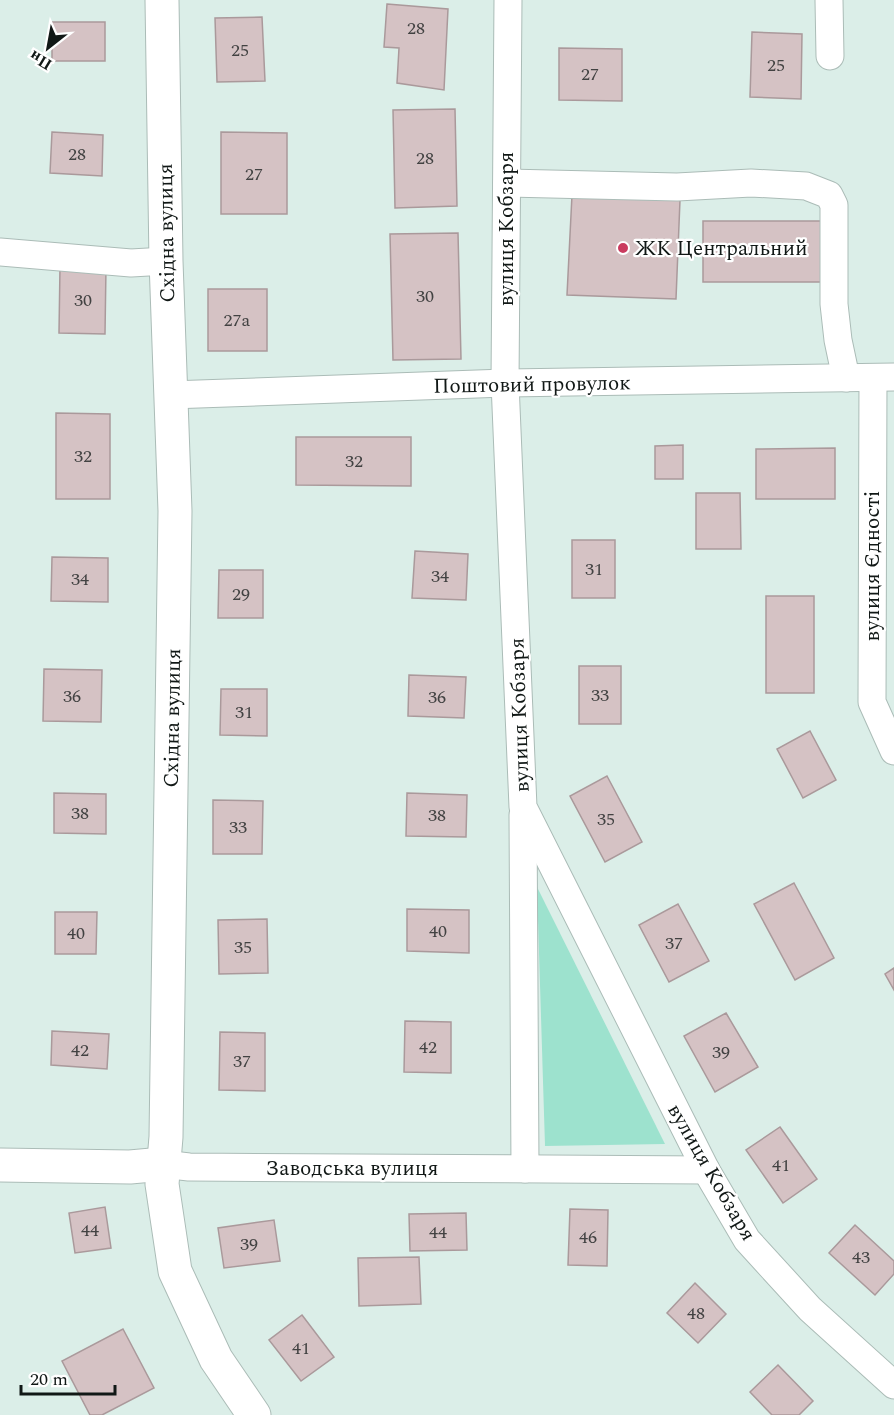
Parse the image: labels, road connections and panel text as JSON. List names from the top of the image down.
{
  "streets": {
    "street": [
      "вулиця Кобзаря",
      "Східна вулиця",
      "Поштовий провулок",
      "вулиця Єдності",
      "Заводська вулиця"
    ]
  },
  "crossings": [
    ["вулиця Кобзаря", "Поштовий провулок"],
    ["вулиця Кобзаря", "Заводська вулиця"],
    ["Східна вулиця", "Поштовий провулок"],
    ["Східна вулиця", "Заводська вулиця"],
    ["Поштовий провулок", "вулиця Єдності"]
  ],
  "places": ["ЖК Центральний"],
  "house_numbers": [
    "28",
    "25",
    "25",
    "27",
    "28",
    "28",
    "27",
    "30",
    "30",
    "27а",
    "32",
    "32",
    "31",
    "34",
    "34",
    "29",
    "33",
    "36",
    "36",
    "31",
    "38",
    "38",
    "35",
    "33",
    "40",
    "40",
    "37",
    "35",
    "42",
    "42",
    "39",
    "37",
    "41",
    "44",
    "44",
    "46",
    "39",
    "43",
    "48",
    "41"
  ],
  "scale_bar": "20 m",
  "north": "bottom left"
}
